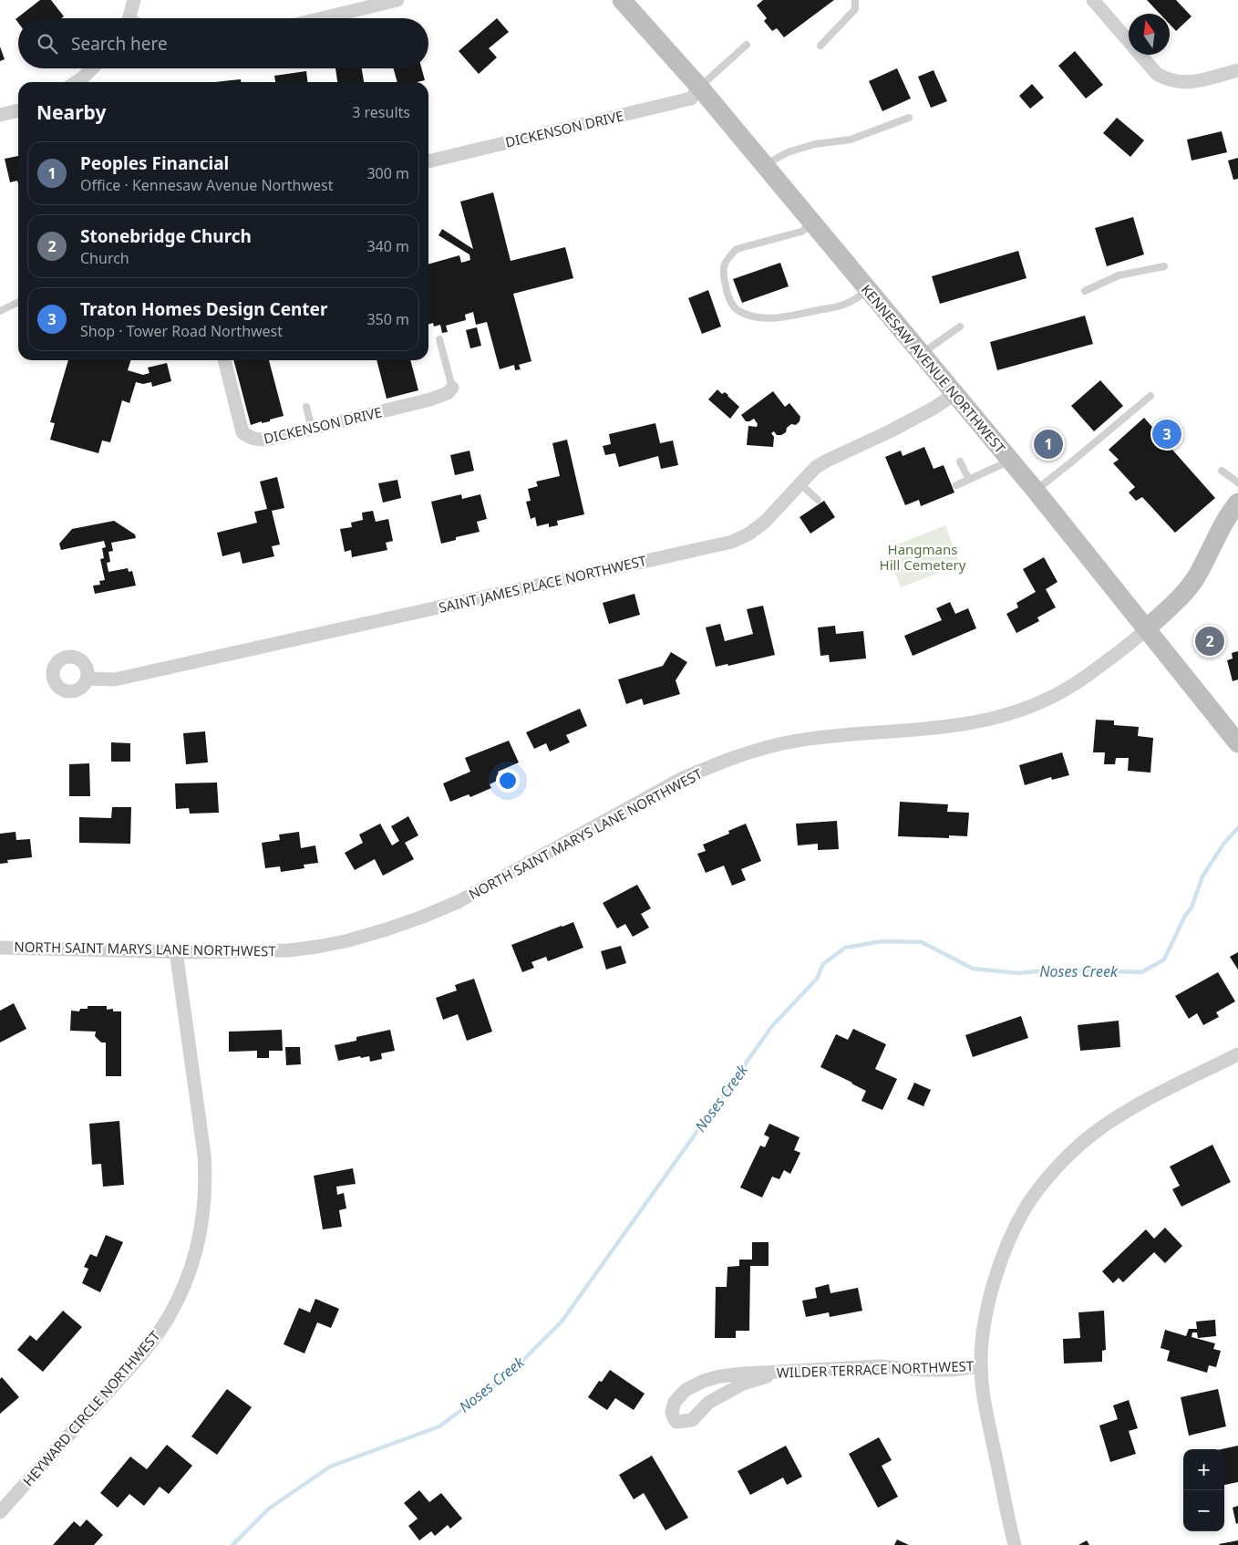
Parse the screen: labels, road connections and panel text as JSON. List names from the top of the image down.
{
  "streets": {
    "street": [
      "DICKENSON DRIVE",
      "KENNESAW AVENUE NORTHWEST",
      "SAINT JAMES PLACE NORTHWEST",
      "NORTH SAINT MARYS LANE NORTHWEST",
      "WILDER TERRACE NORTHWEST",
      "HEYWARD CIRCLE NORTHWEST"
    ]
  },
  "crossings": [
    ["DICKENSON DRIVE", "KENNESAW AVENUE NORTHWEST"],
    ["KENNESAW AVENUE NORTHWEST", "SAINT JAMES PLACE NORTHWEST"],
    ["KENNESAW AVENUE NORTHWEST", "NORTH SAINT MARYS LANE NORTHWEST"],
    ["NORTH SAINT MARYS LANE NORTHWEST", "HEYWARD CIRCLE NORTHWEST"]
  ],
  "water": ["Noses Creek"],
  "parks": ["Hangmans Hill Cemetery"],
  "north": "top",
  "page": {
    "search": "Search here",
    "heading": ["Nearby", "3 results"],
    "list": [
      {
        "mark": "1",
        "name": "Peoples Financial",
        "note": "Office · Kennesaw Avenue Northwest",
        "value": "300 m"
      },
      {
        "mark": "2",
        "name": "Stonebridge Church",
        "note": "Church",
        "value": "340 m"
      },
      {
        "mark": "3",
        "name": "Traton Homes Design Center",
        "note": "Shop · Tower Road Northwest",
        "value": "350 m"
      }
    ],
    "pins": ["3", "1", "2"],
    "map_buttons": ["+", "−"]
  }
}
